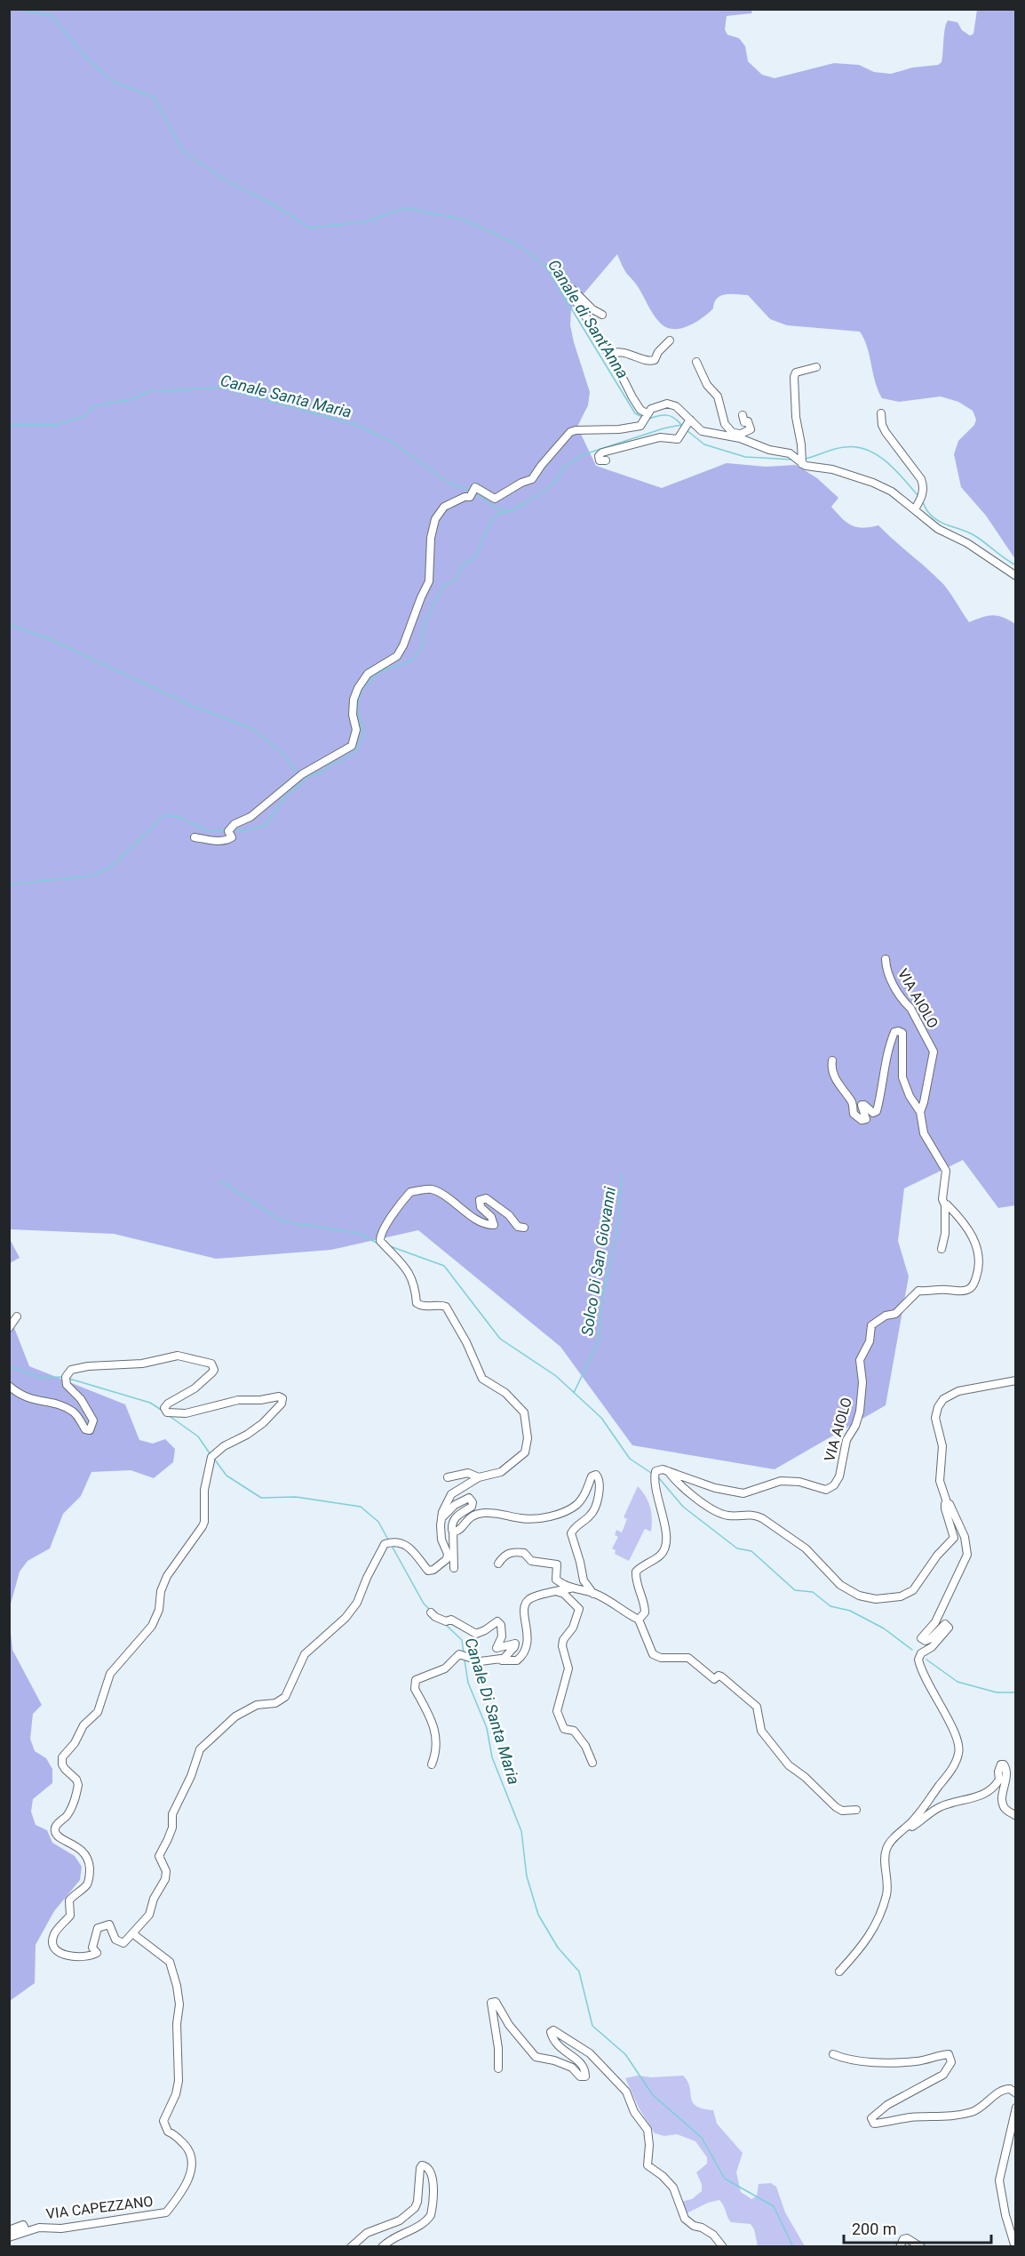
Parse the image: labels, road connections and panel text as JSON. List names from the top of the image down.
{
  "streets": {
    "street": ["VIA AIOLO", "VIA CAPEZZANO"]
  },
  "water": [
    "Canale di Sant'Anna",
    "Canale Santa Maria",
    "Solco Di San Giovanni",
    "Canale Di Santa Maria"
  ],
  "scale_bar": "200 m"
}
